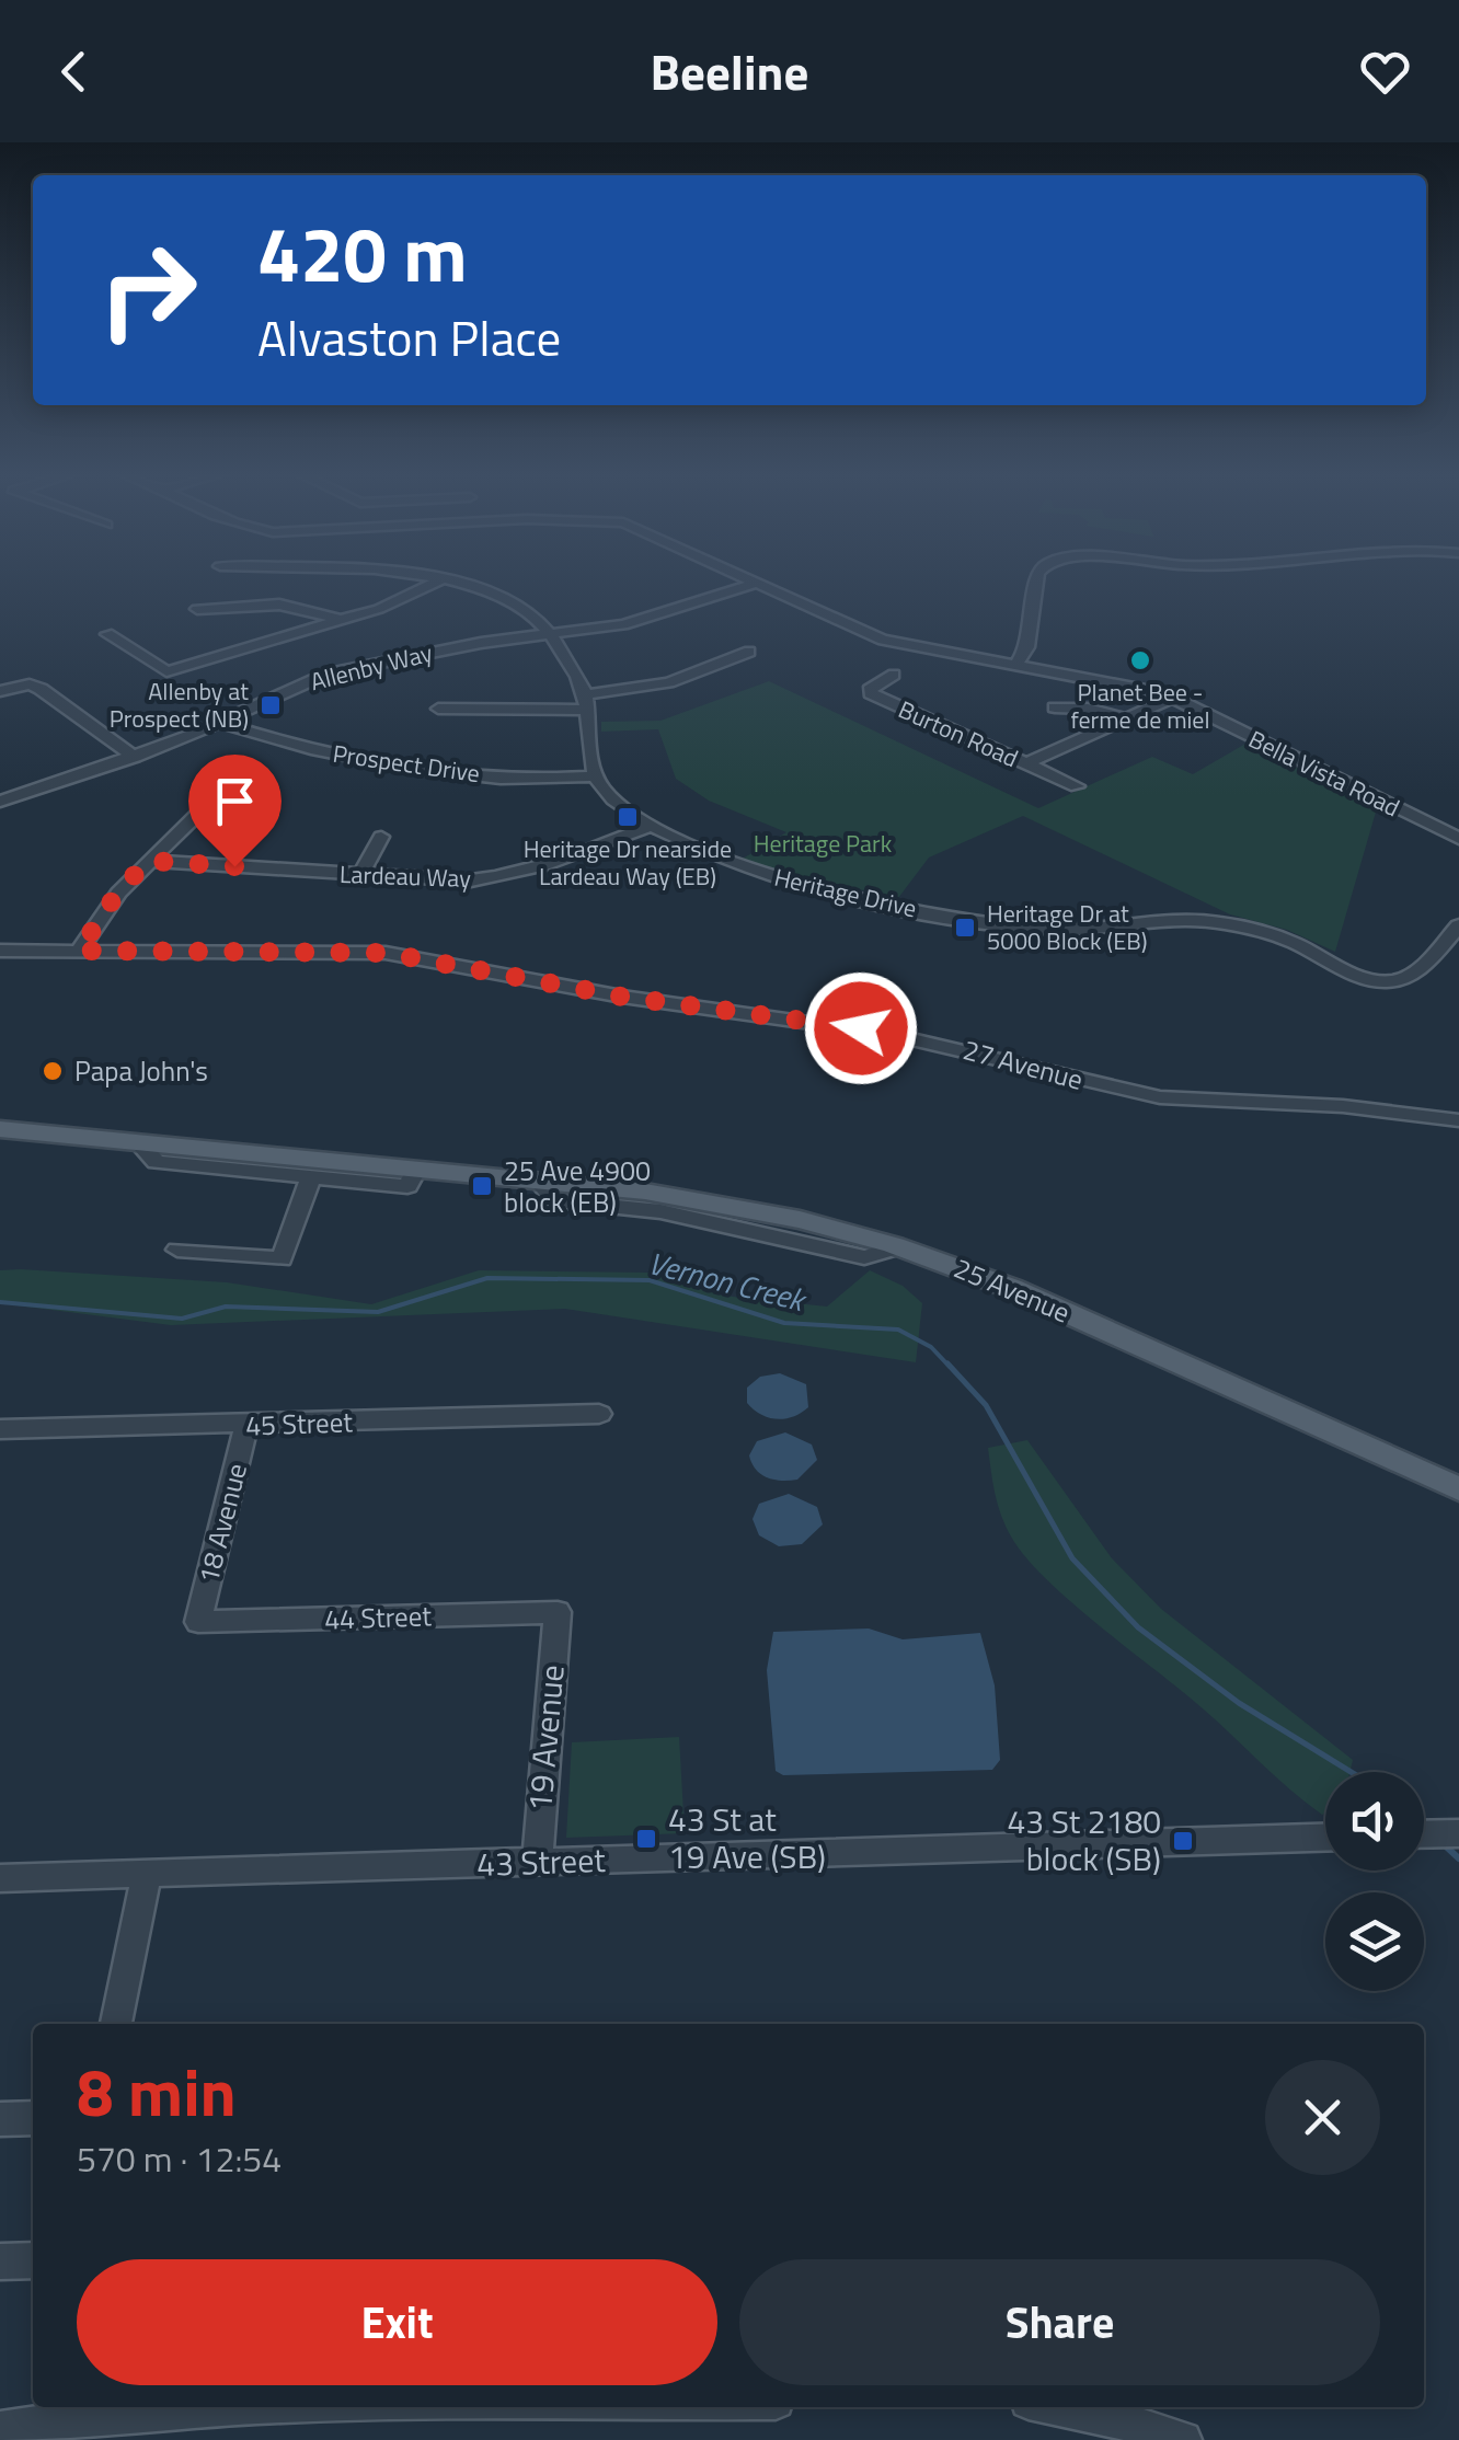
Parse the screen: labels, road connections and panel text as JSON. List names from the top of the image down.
{
  "streets": {
    "main road": ["25 Avenue"],
    "street": [
      "Allenby Way",
      "Burton Road",
      "Prospect Drive",
      "Bella Vista Road",
      "Lardeau Way",
      "Heritage Drive",
      "27 Avenue",
      "45 Street",
      "18 Avenue",
      "44 Street",
      "19 Avenue",
      "43 Street"
    ]
  },
  "crossings": [
    ["Allenby Way", "Prospect Drive"],
    ["Allenby Way", "Bella Vista Road"],
    ["Prospect Drive", "Heritage Drive"],
    ["Lardeau Way", "Heritage Drive"],
    ["45 Street", "18 Avenue"],
    ["18 Avenue", "44 Street"],
    ["44 Street", "19 Avenue"],
    ["19 Avenue", "43 Street"]
  ],
  "water": ["Vernon Creek"],
  "parks": ["Heritage Park"],
  "places": {
    "other": ["Planet Bee - ferme de miel", "Papa John's"],
    "transit": [
      "Allenby at Prospect (NB)",
      "Heritage Dr nearside Lardeau Way (EB)",
      "Heritage Dr at 5000 Block (EB)",
      "25 Ave 4900 block (EB)",
      "43 St at 19 Ave (SB)",
      "43 St 2180 block (SB)"
    ]
  },
  "page": {
    "header": "Beeline",
    "turn": ["420 m", "Alvaston Place"],
    "heading": ["8 min", "570 m · 12:54"],
    "buttons": ["Exit", "Share"]
  }
}
